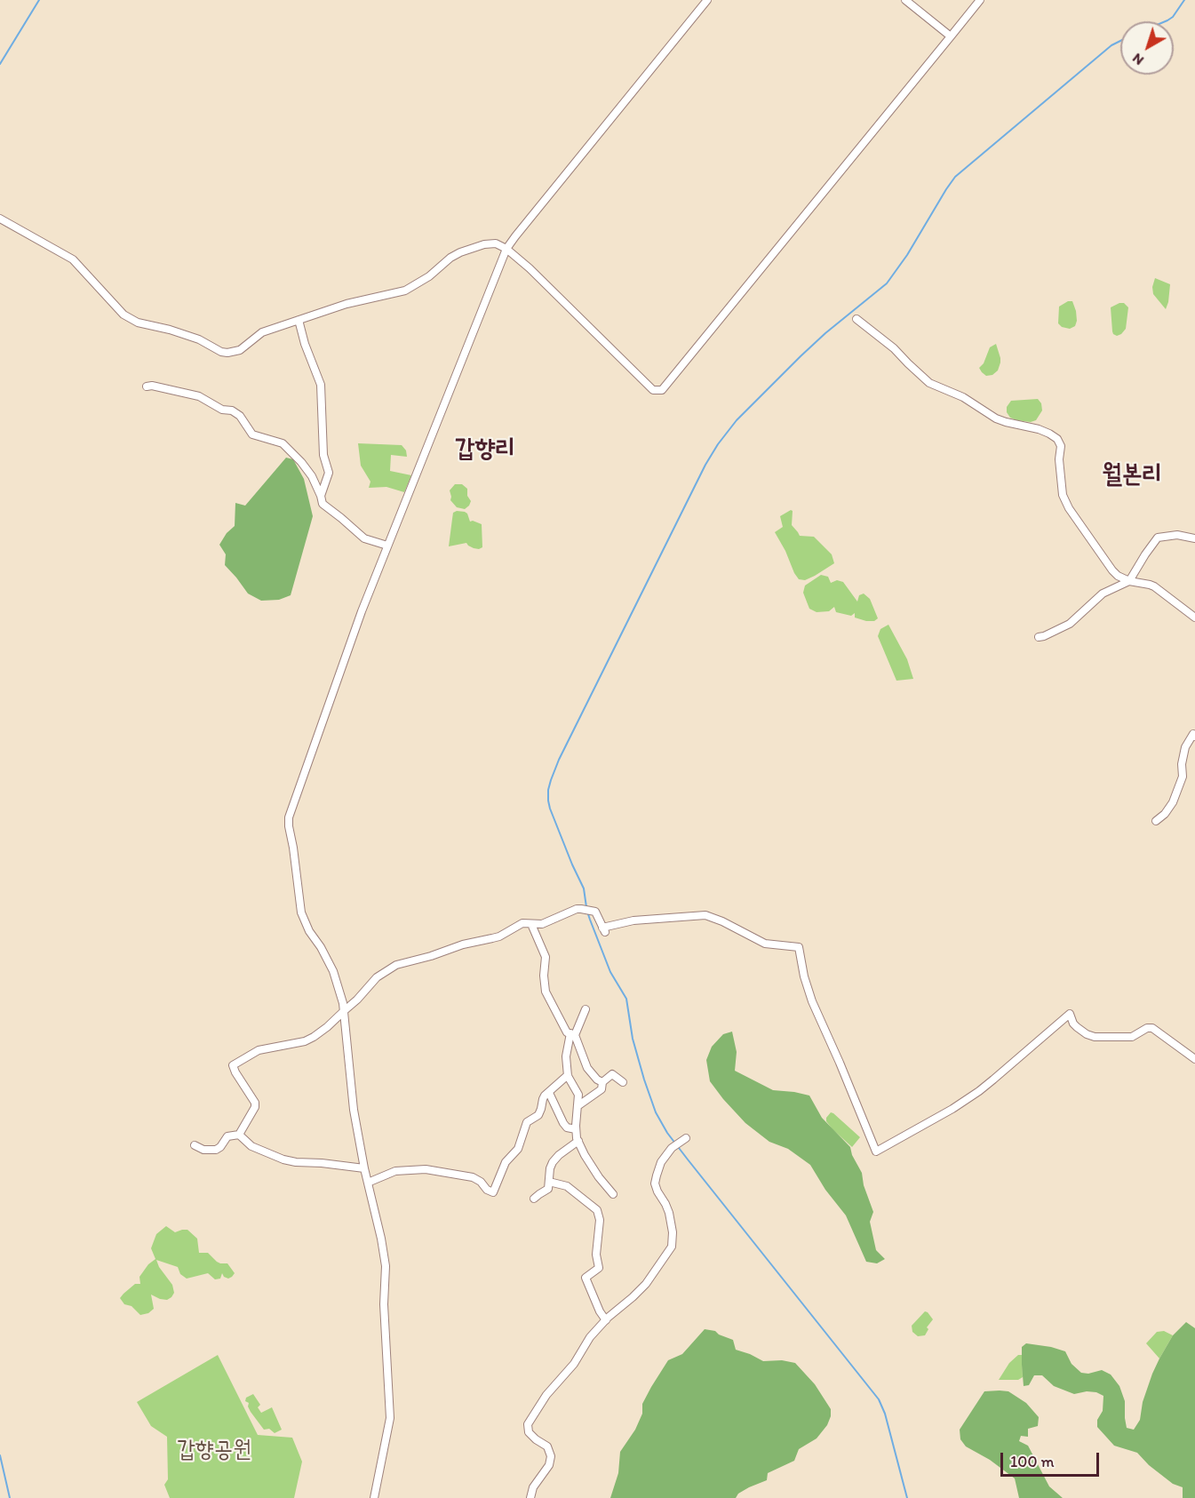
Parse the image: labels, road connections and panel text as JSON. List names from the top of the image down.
{
  "districts": ["갑향리", "월본리"],
  "parks": ["갑향공원"],
  "scale_bar": "100 m",
  "north": "bottom left"
}
